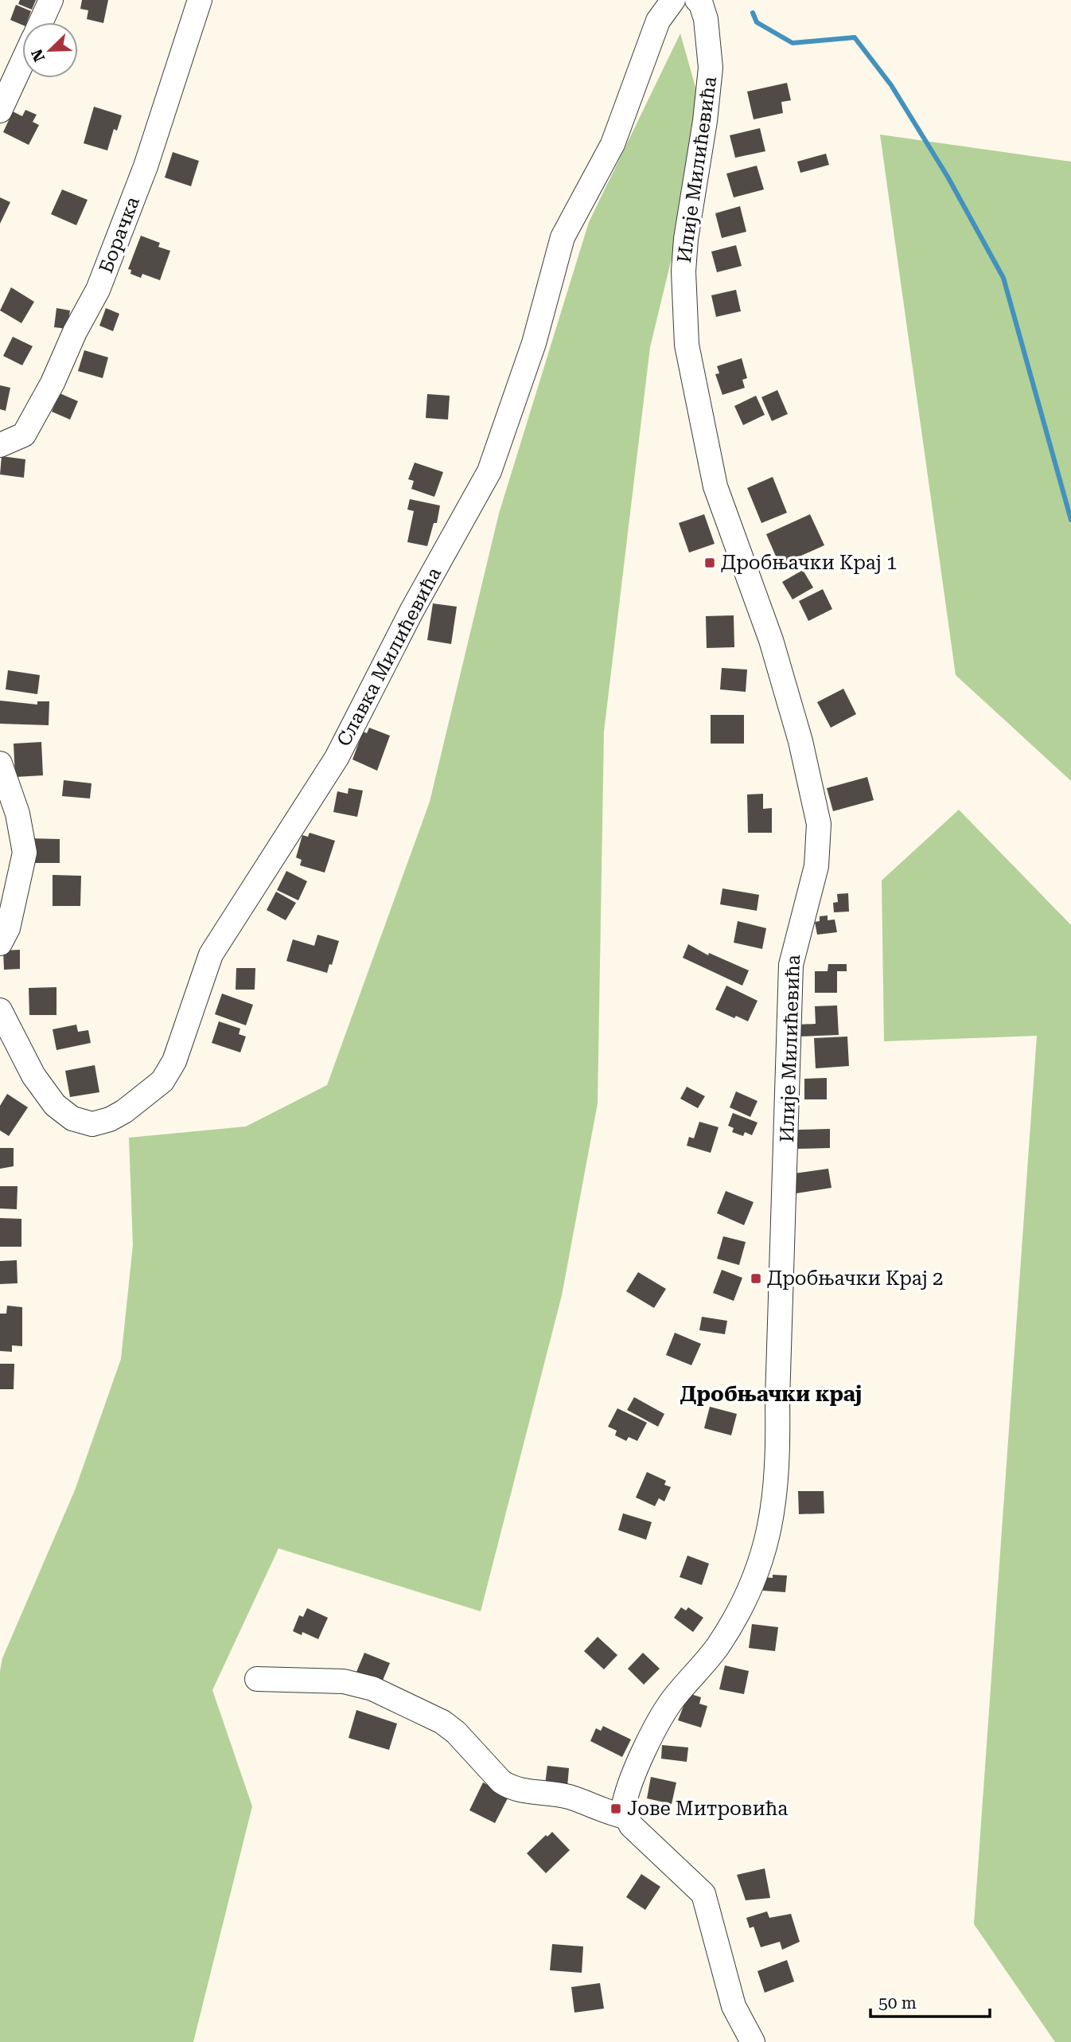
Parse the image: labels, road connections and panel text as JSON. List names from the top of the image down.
{
  "streets": {
    "street": ["Илије Милићевића", "Борачка", "Славка Милићевића"]
  },
  "districts": ["Дробњачки крај"],
  "places": {
    "transit": ["Дробњачки Крај 1", "Дробњачки Крај 2", "Јове Митровића"]
  },
  "scale_bar": "50 m",
  "north": "bottom left"
}
